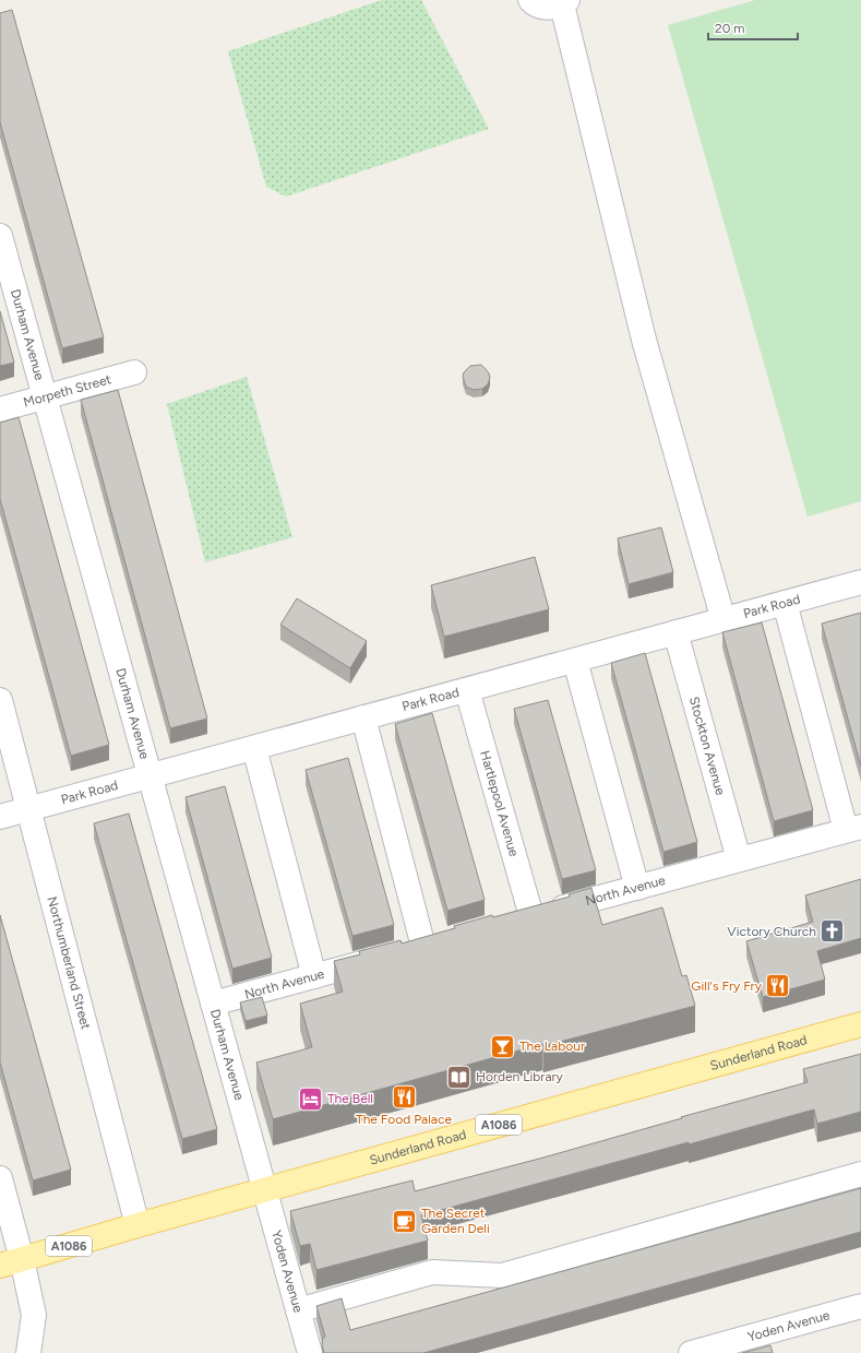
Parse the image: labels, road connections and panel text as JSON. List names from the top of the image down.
{
  "streets": {
    "main road": ["Sunderland Road", "A1086"],
    "street": [
      "Durham Avenue",
      "Morpeth Street",
      "Park Road",
      "Stockton Avenue",
      "Hartlepool Avenue",
      "North Avenue",
      "Northumberland Street",
      "Yoden Avenue"
    ]
  },
  "crossings": [
    ["Durham Avenue", "Morpeth Street"],
    ["Durham Avenue", "Park Road"],
    ["Durham Avenue", "North Avenue"],
    ["Durham Avenue", "Sunderland Road"],
    ["Durham Avenue", "Yoden Avenue"],
    ["Park Road", "Stockton Avenue"],
    ["Park Road", "Hartlepool Avenue"],
    ["Park Road", "North Avenue"],
    ["Park Road", "Northumberland Street"],
    ["Stockton Avenue", "North Avenue"],
    ["Hartlepool Avenue", "North Avenue"],
    ["Northumberland Street", "Sunderland Road"],
    ["Sunderland Road", "Yoden Avenue"]
  ],
  "places": {
    "church": ["Victory Church"],
    "restaurant": ["Gill's Fry Fry", "The Food Palace"],
    "bar": ["The Labour"],
    "library": ["Horden Library"],
    "hotel": ["The Bell"],
    "cafe": ["The Secret Garden Deli"]
  },
  "scale_bar": "20 m"
}
